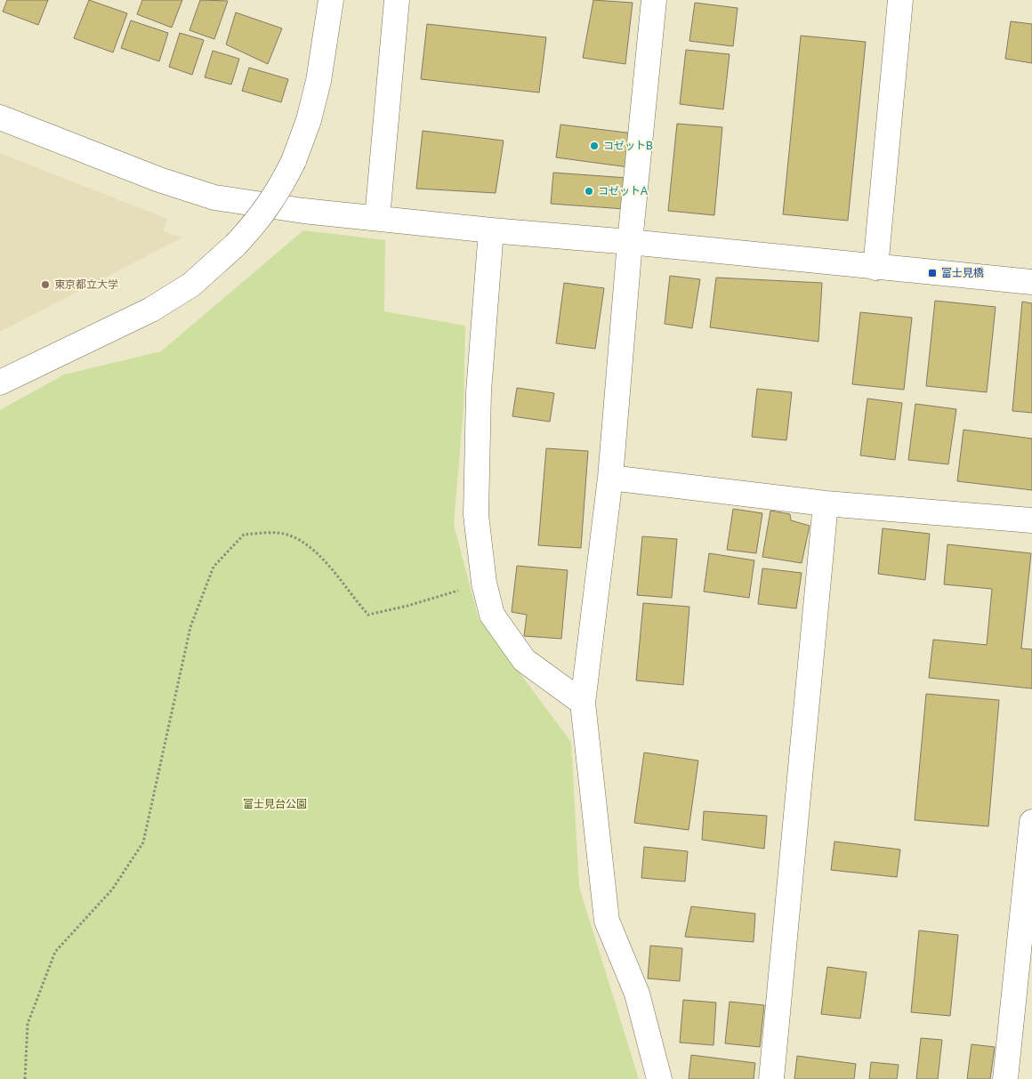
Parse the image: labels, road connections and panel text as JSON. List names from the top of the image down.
{
  "parks": ["富士見台公園"],
  "places": {
    "other": ["コゼットB", "コゼットA", "東京都立大学"],
    "transit": ["富士見橋"]
  }
}
